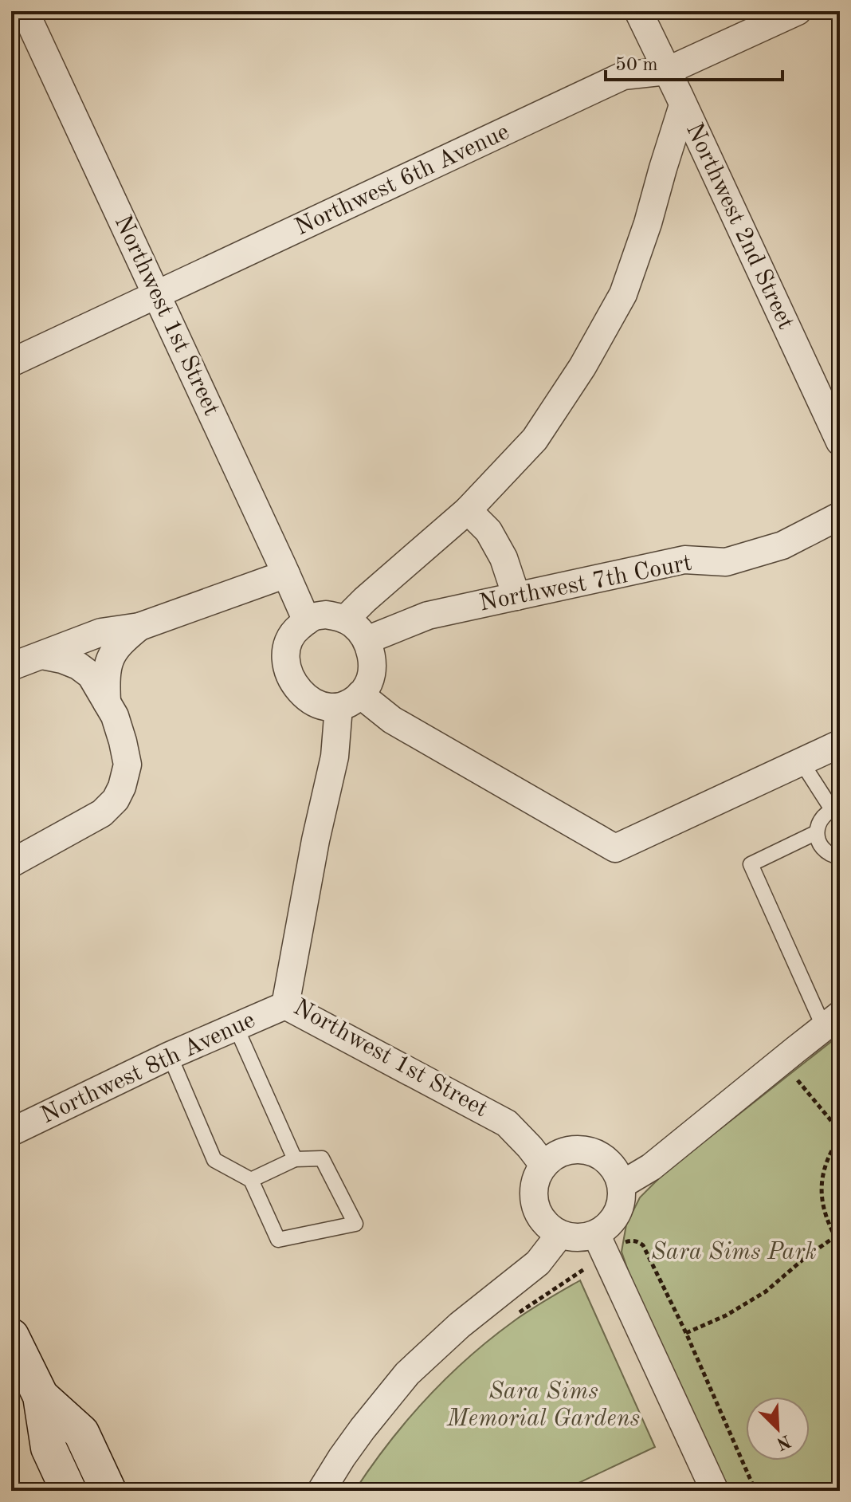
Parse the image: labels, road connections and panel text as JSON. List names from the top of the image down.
{
  "streets": {
    "street": [
      "Northwest 6th Avenue",
      "Northwest 2nd Street",
      "Northwest 1st Street",
      "Northwest 7th Court",
      "Northwest 8th Avenue"
    ]
  },
  "crossings": [
    ["Northwest 6th Avenue", "Northwest 2nd Street"],
    ["Northwest 6th Avenue", "Northwest 1st Street"],
    ["Northwest 1st Street", "Northwest 7th Court"],
    ["Northwest 1st Street", "Northwest 8th Avenue"]
  ],
  "parks": ["Sara Sims Park", "Sara Sims Memorial Gardens"],
  "scale_bar": "50 m",
  "north": "bottom right"
}
